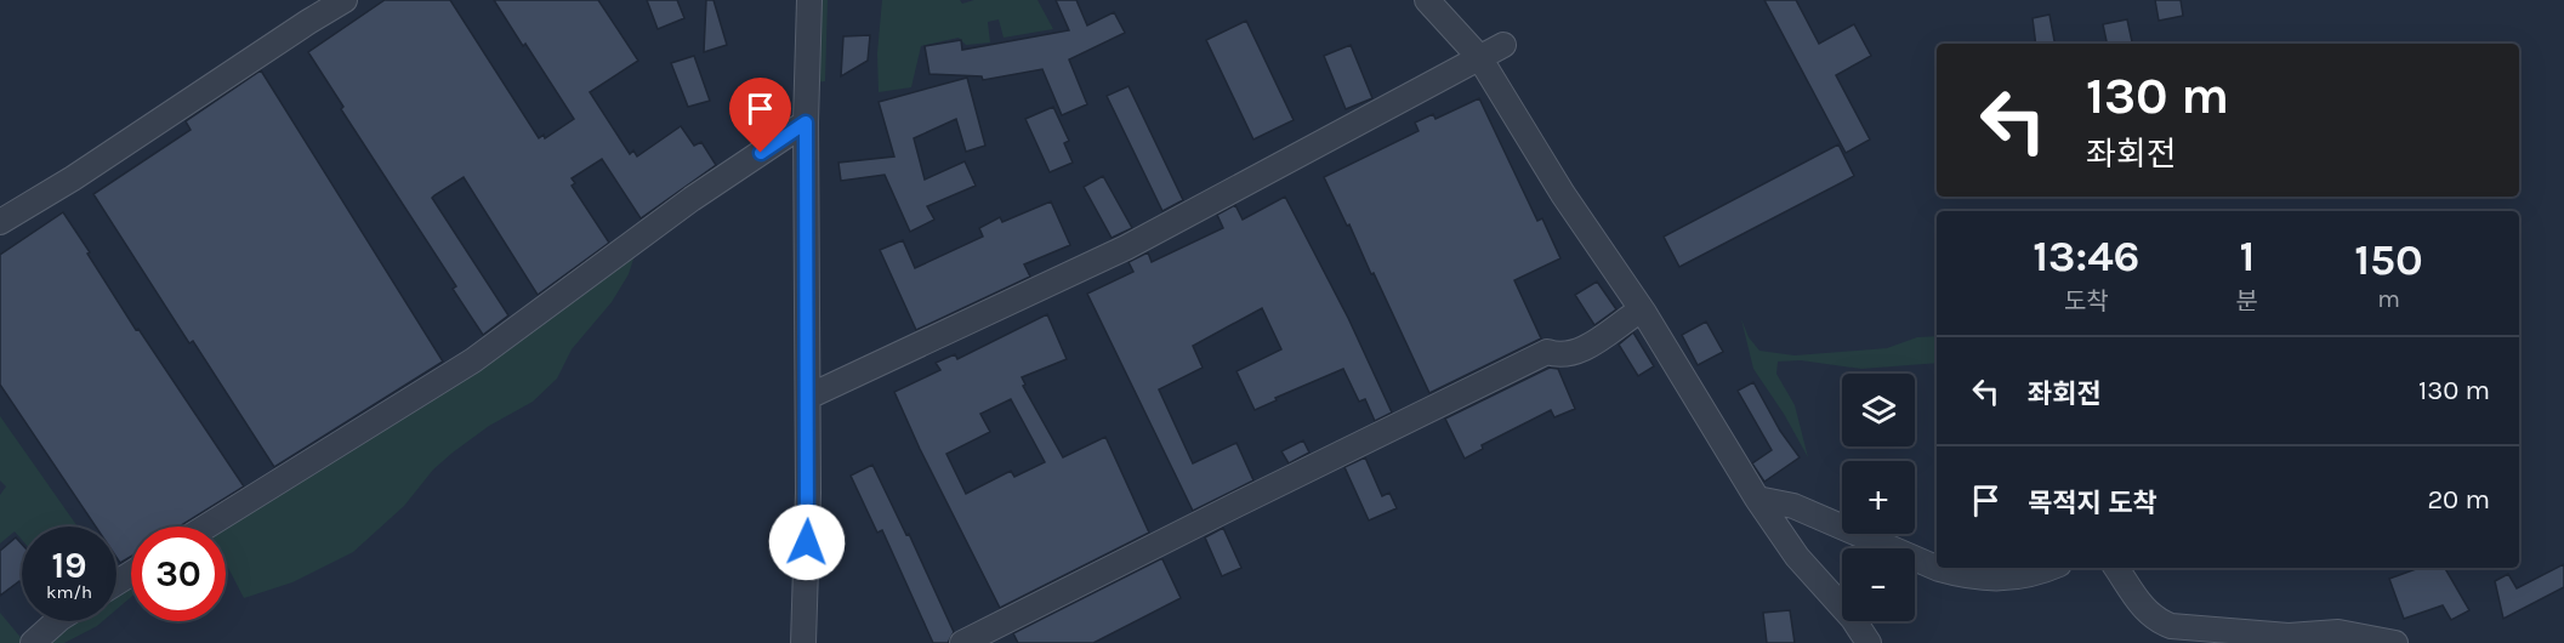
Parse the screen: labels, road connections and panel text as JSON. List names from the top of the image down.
{
  "page": {
    "turn": ["130 m", "좌회전"],
    "eta": [
      "13:46",
      "도착",
      "1",
      "분",
      "150",
      "m"
    ],
    "list": [
      {
        "name": "좌회전",
        "value": "130 m"
      },
      {
        "name": "목적지 도착",
        "value": "20 m"
      }
    ],
    "map_buttons": ["+", "−"],
    "speed": "19 km/h",
    "limit": "30"
  }
}
